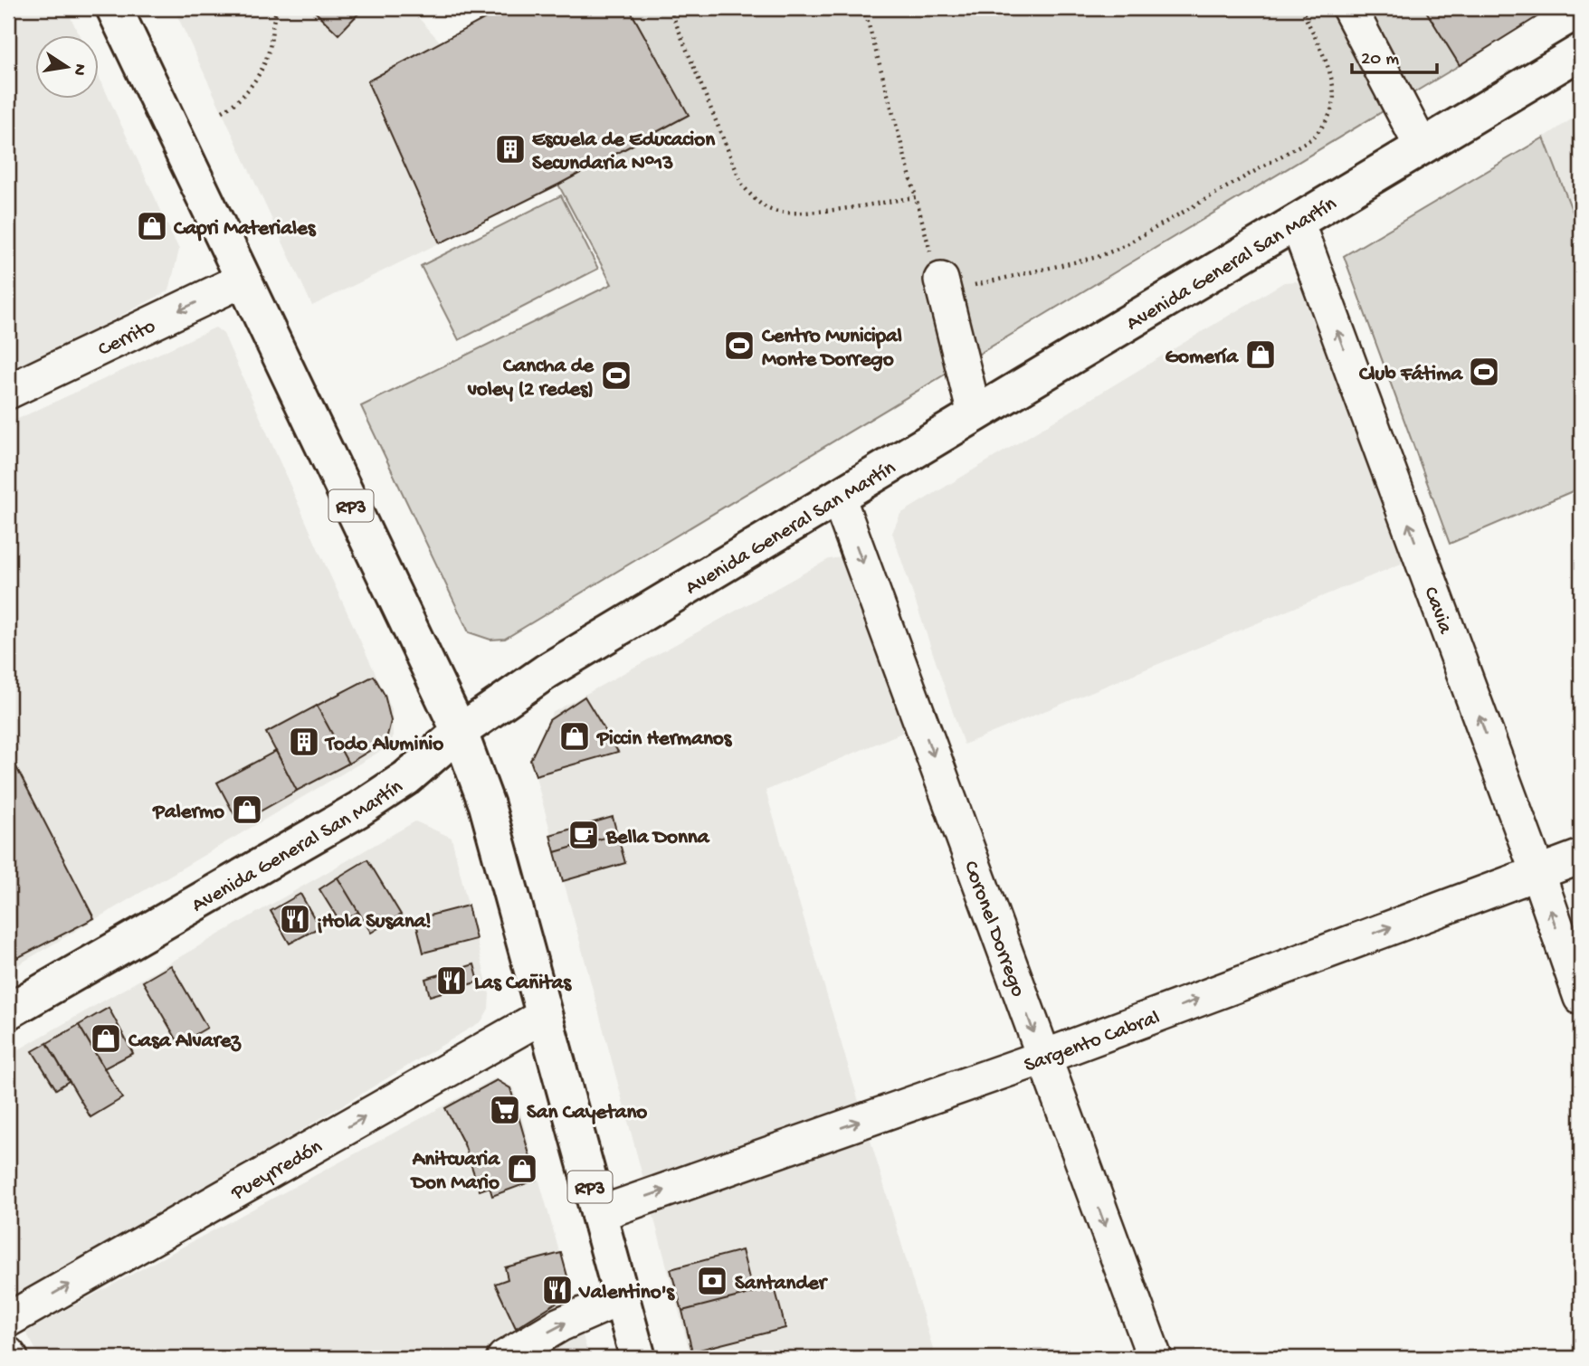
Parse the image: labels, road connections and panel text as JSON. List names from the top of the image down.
{
  "streets": {
    "main road": ["Avenida General San Martín", "RP3"],
    "street": [
      "Cerrito",
      "Cavia",
      "Coronel Dorrego",
      "Sargento Cabral",
      "Pueyrredón"
    ]
  },
  "crossings": [
    ["Avenida General San Martín", "RP3"],
    ["Avenida General San Martín", "Cavia"],
    ["Avenida General San Martín", "Coronel Dorrego"],
    ["Cerrito", "RP3"],
    ["RP3", "Sargento Cabral"],
    ["RP3", "Pueyrredón"],
    ["Cavia", "Sargento Cabral"],
    ["Coronel Dorrego", "Sargento Cabral"]
  ],
  "one_way": [
    "Cerrito",
    "Cavia",
    "Coronel Dorrego",
    "Sargento Cabral",
    "Pueyrredón"
  ],
  "places": {
    "building": ["Escuela de Educacion Secundaria N°13", "Todo Aluminio"],
    "shop": [
      "Capri Materiales",
      "Gomería",
      "Piccin Hermanos",
      "Palermo",
      "Casa Alvarez",
      "Anitcuaria Don Mario"
    ],
    "sports": ["Centro Municipal Monte Dorrego", "Club Fátima", "Cancha de voley (2 redes)"],
    "cafe": ["Bella Donna"],
    "restaurant": ["¡Hola Susana!", "Las Cañitas", "Valentino's"],
    "supermarket": ["San Cayetano"],
    "bank": ["Santander"]
  },
  "scale_bar": "20 m",
  "north": "right"
}
